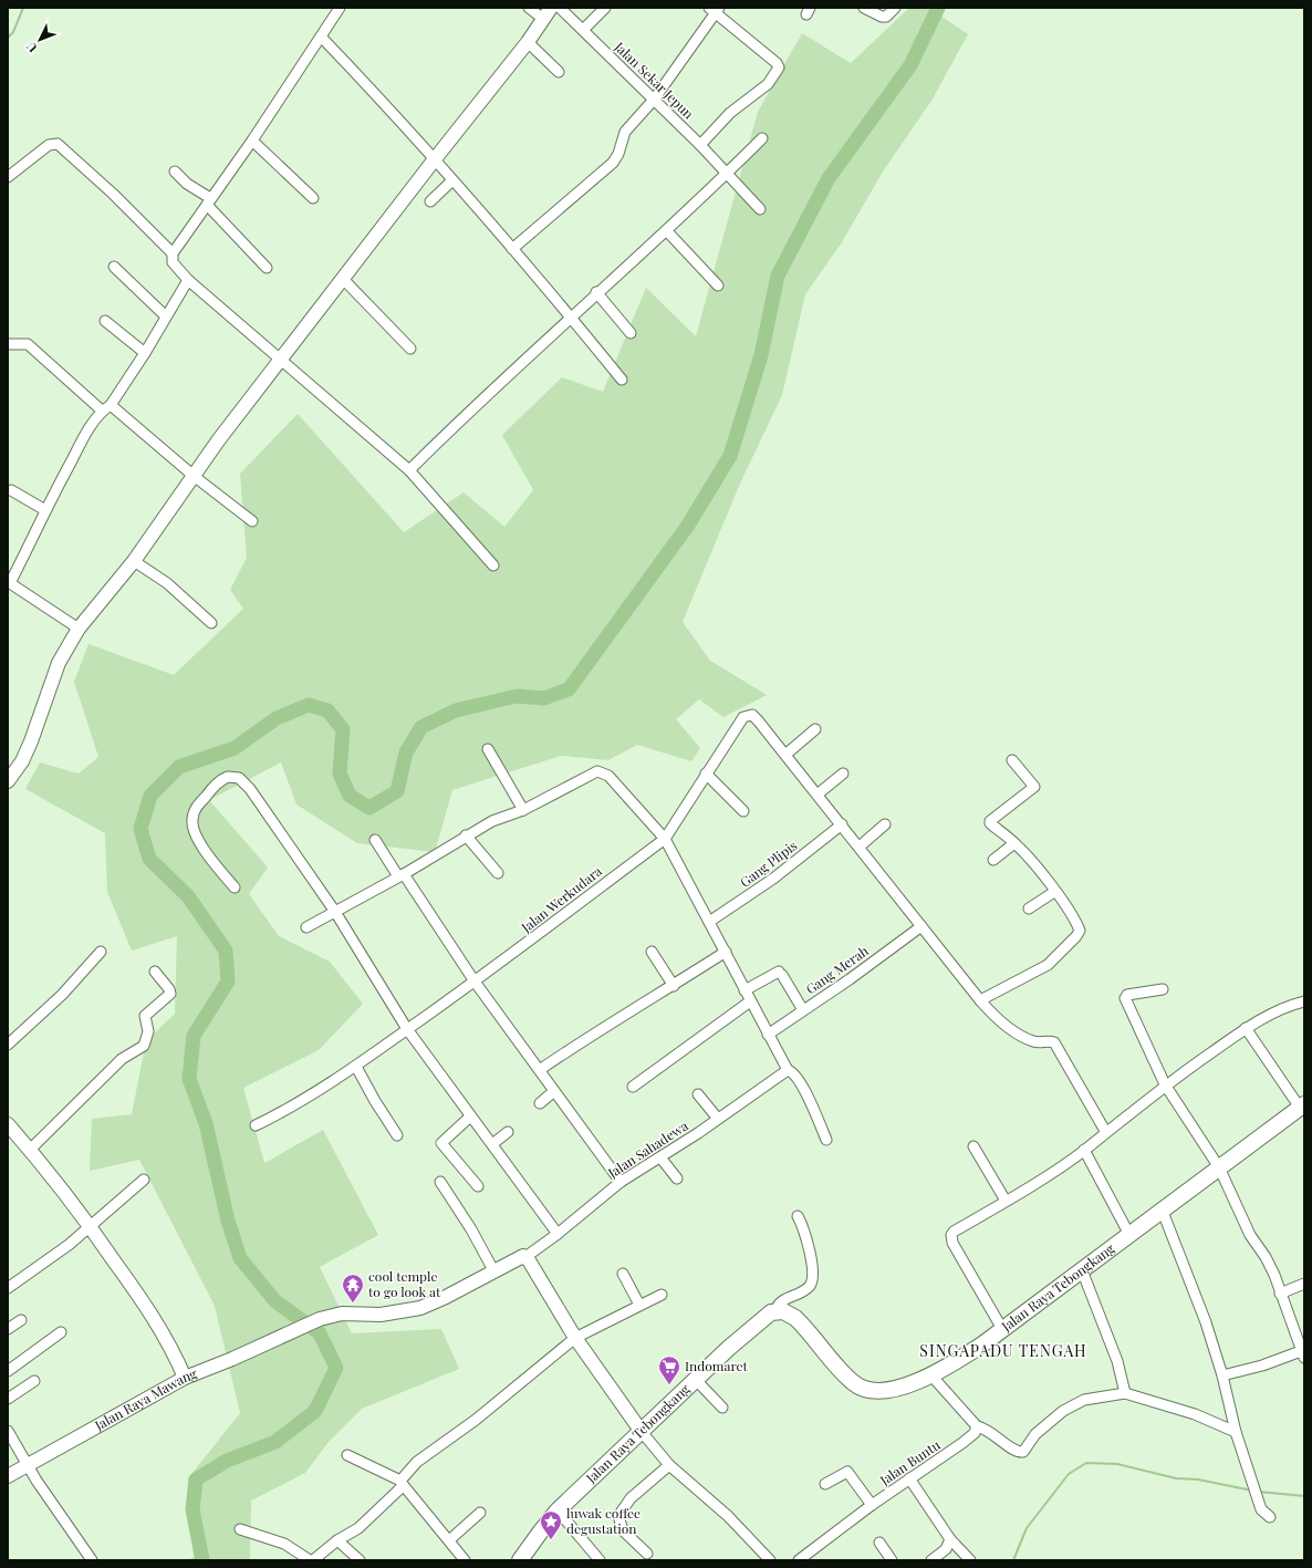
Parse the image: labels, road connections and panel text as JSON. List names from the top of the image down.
{
  "streets": {
    "main road": ["Jalan Raya Tebongkang", "Jalan Raya Mawang"],
    "street": [
      "Jalan Sekar Jepun",
      "Gang Plipis",
      "Jalan Werkudara",
      "Gang Merah",
      "Jalan Sahadewa",
      "Jalan Buntu"
    ]
  },
  "crossings": [
    ["Jalan Sahadewa", "Jalan Raya Mawang"]
  ],
  "districts": ["SINGAPADU TENGAH"],
  "places": {
    "temple": ["cool temple to go look at"],
    "supermarket": ["Indomaret"],
    "place": ["luwak coffee degustation"]
  },
  "north": "bottom left"
}
